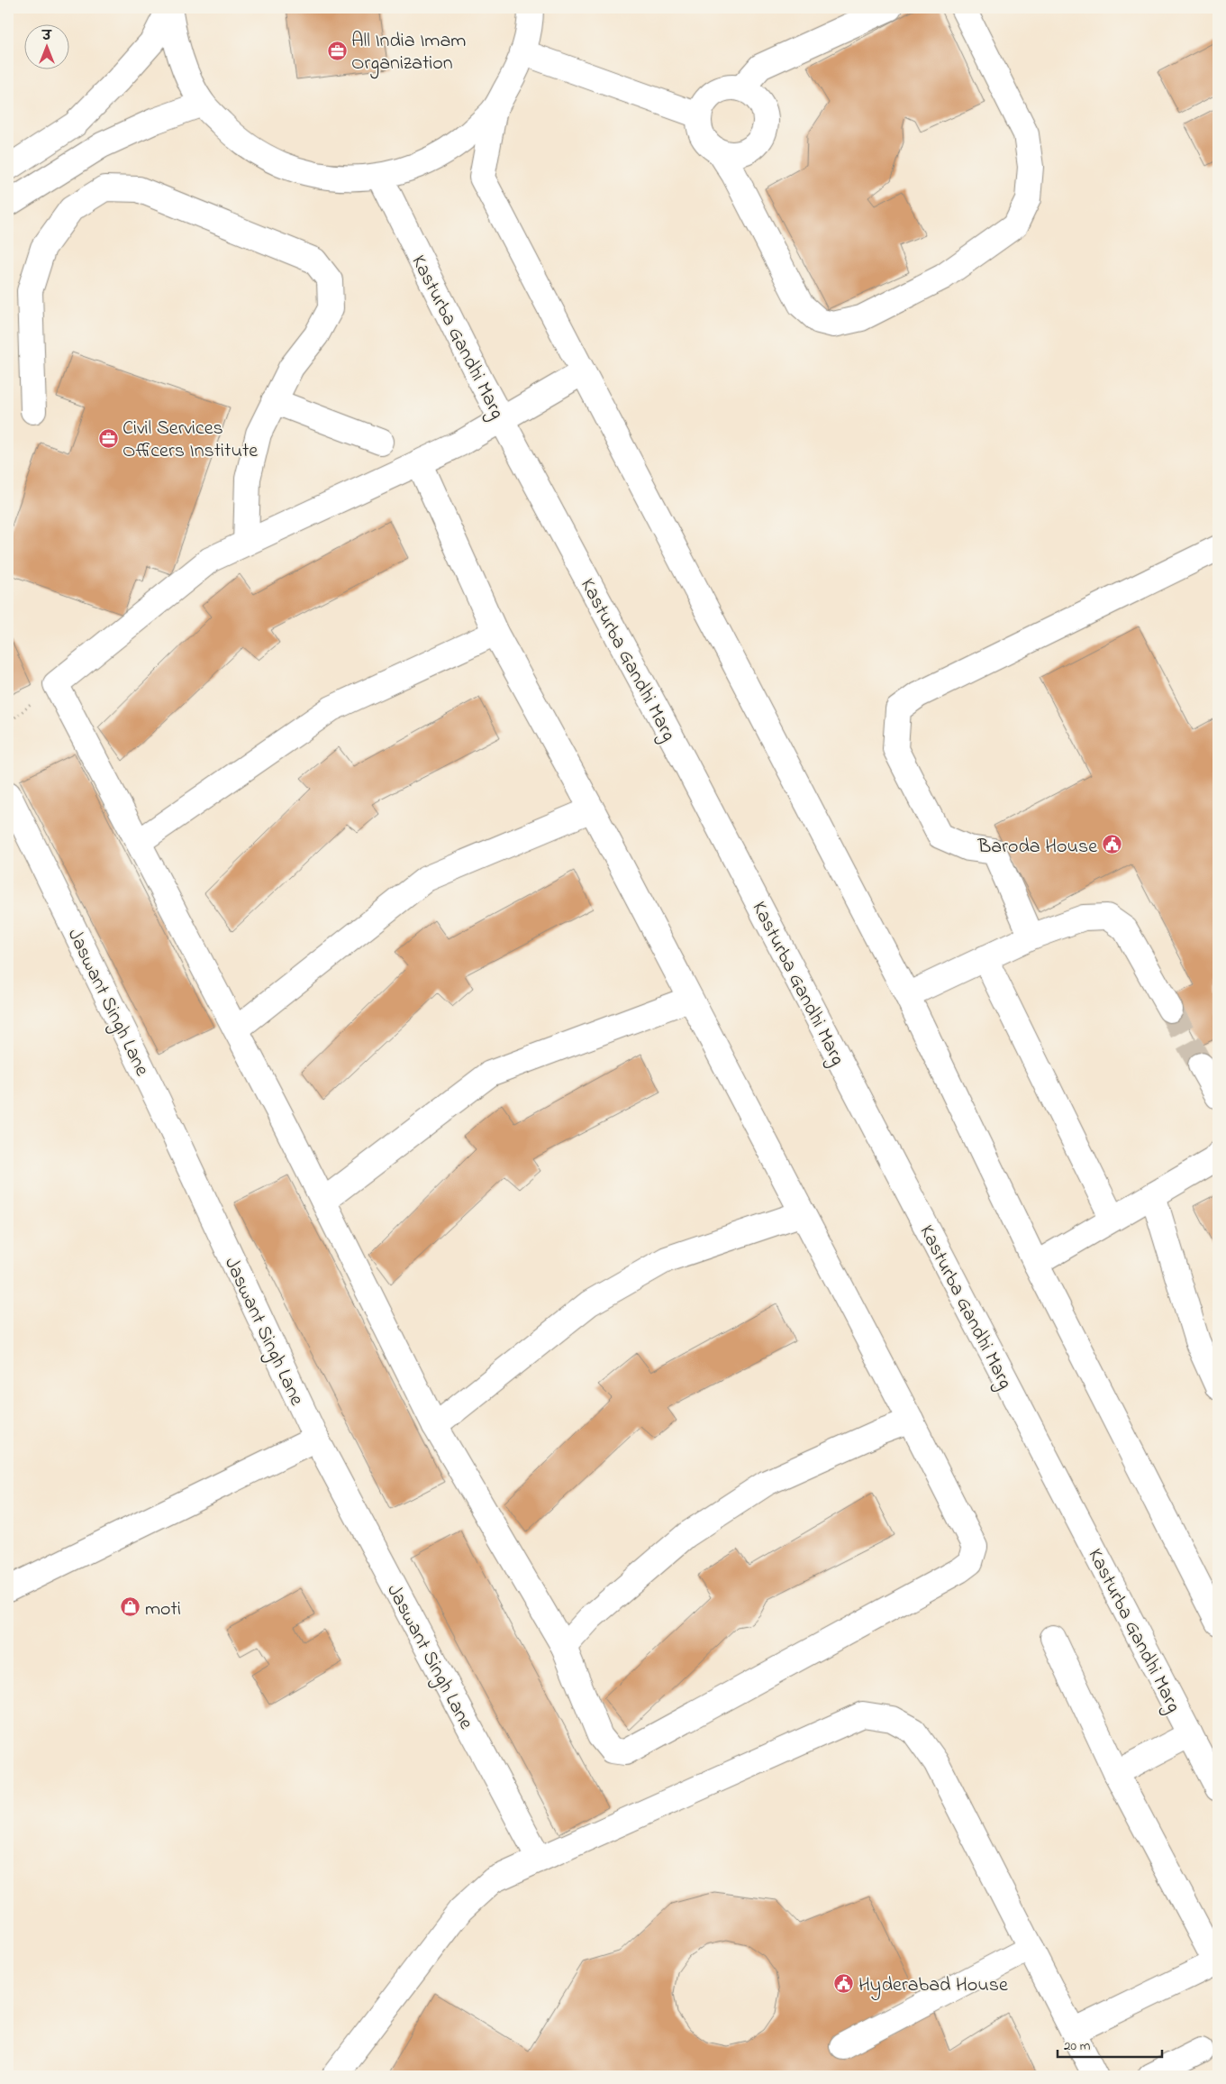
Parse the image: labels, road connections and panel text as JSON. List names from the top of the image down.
{
  "streets": {
    "main road": ["Kasturba Gandhi Marg", "Jaswant Singh Lane"]
  },
  "places": {
    "office": ["All India Imam Organization", "Civil Services Officers Institute"],
    "public building": ["Baroda House", "Hyderabad House"],
    "shop": ["moti"]
  },
  "scale_bar": "20 m",
  "north": "top"
}
